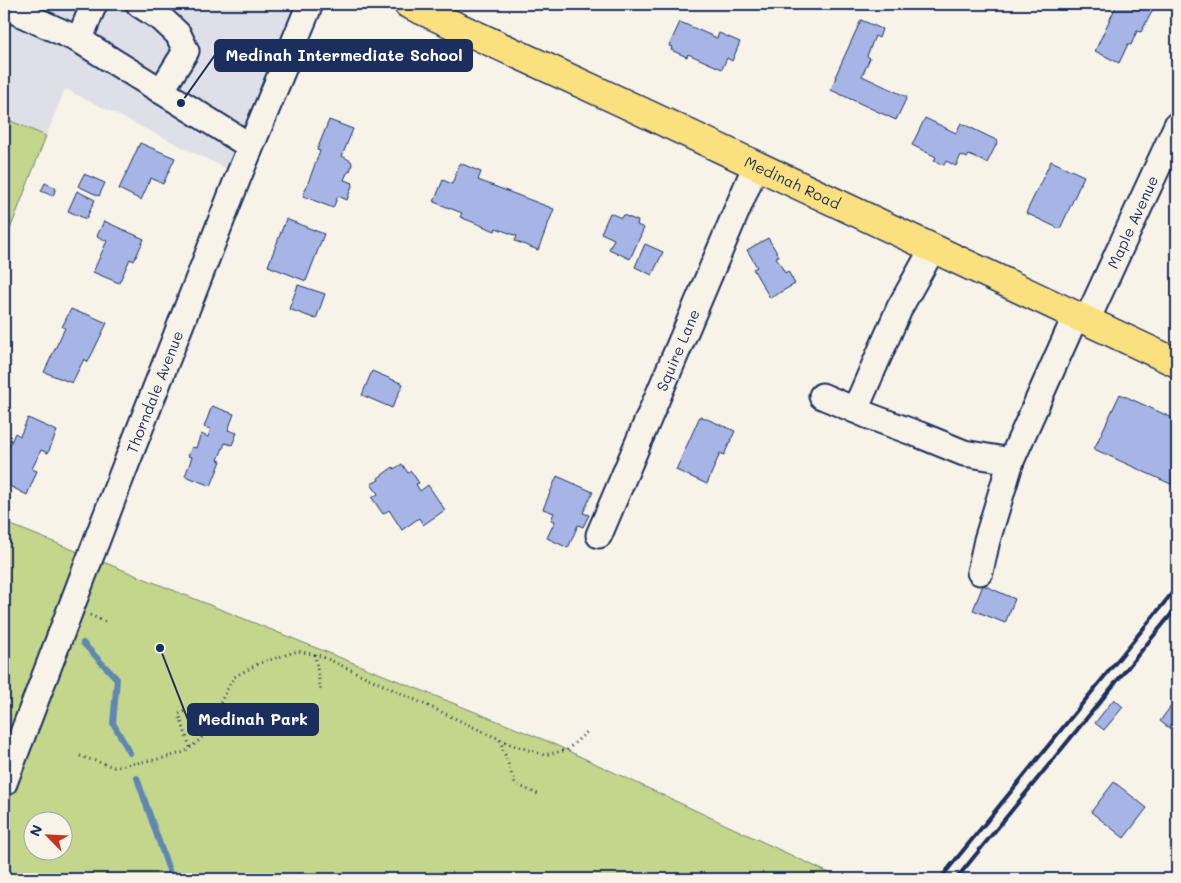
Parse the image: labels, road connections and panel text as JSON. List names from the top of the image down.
{
  "streets": {
    "main road": ["Medinah Road"],
    "street": ["Maple Avenue", "Squire Lane", "Thorndale Avenue"]
  },
  "crossings": [
    ["Medinah Road", "Maple Avenue"],
    ["Medinah Road", "Squire Lane"]
  ],
  "places": ["Medinah Intermediate School", "Medinah Park"],
  "north": "top left"
}
